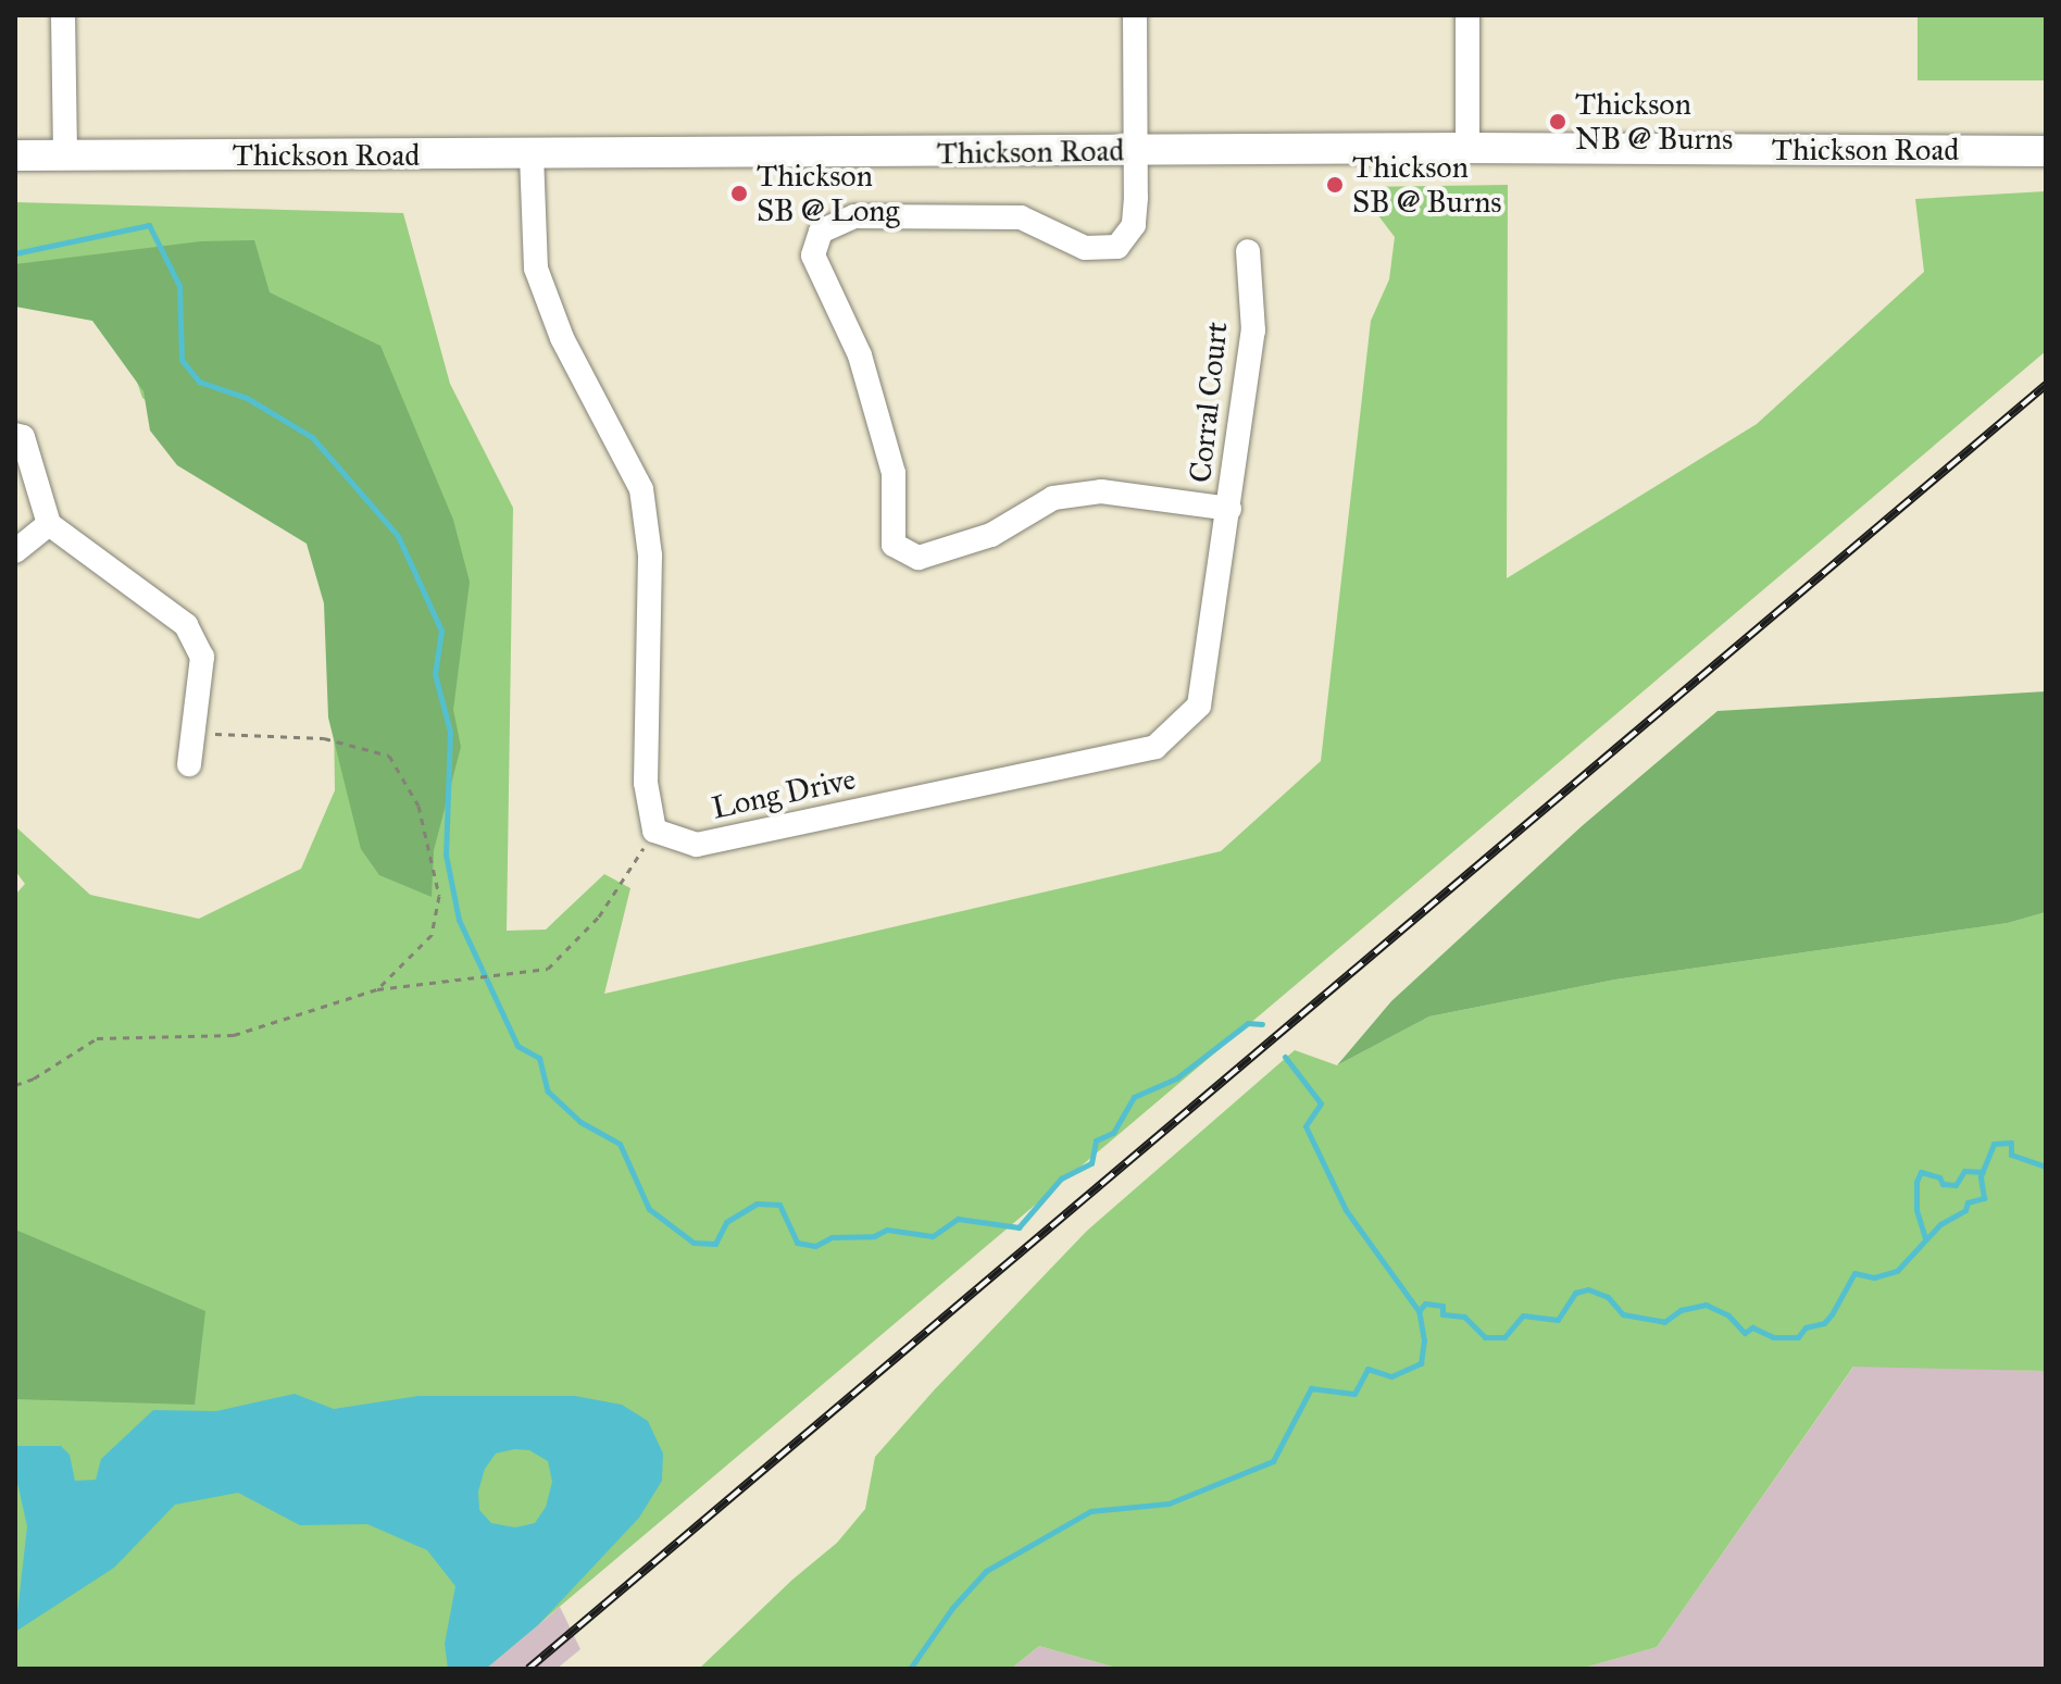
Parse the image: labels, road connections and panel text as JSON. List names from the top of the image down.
{
  "streets": {
    "main road": ["Thickson Road"],
    "street": ["Corral Court", "Long Drive"]
  },
  "crossings": [
    ["Corral Court", "Long Drive"]
  ],
  "places": ["Thickson NB @ Burns", "Thickson SB @ Burns", "Thickson SB @ Long"]
}
